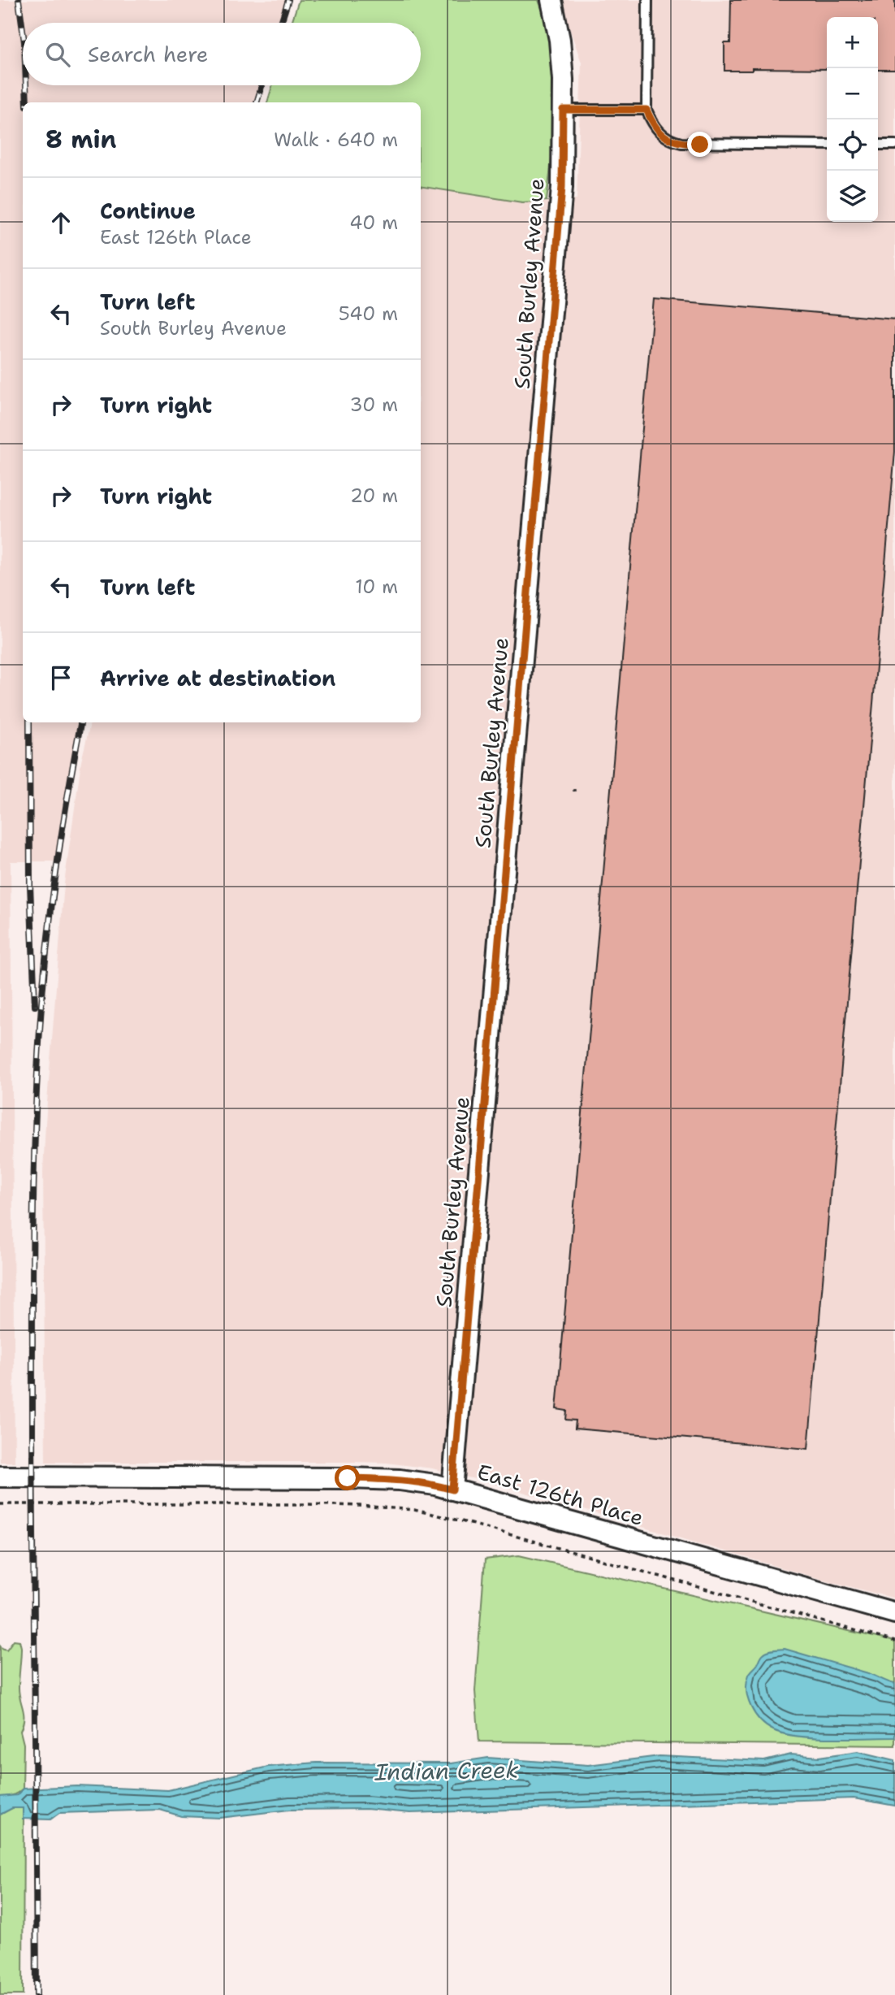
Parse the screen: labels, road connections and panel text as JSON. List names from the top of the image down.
{
  "streets": {
    "street": ["South Burley Avenue", "East 126th Place"]
  },
  "crossings": [
    ["South Burley Avenue", "East 126th Place"]
  ],
  "water": ["Indian Creek"],
  "page": {
    "map_buttons": ["+", "−"],
    "search": "Search here",
    "heading": ["8 min", "Walk · 640 m"],
    "list": [
      ["Continue", "East 126th Place", "40 m"],
      ["Turn left", "South Burley Avenue", "540 m"],
      ["Turn right", "30 m"],
      ["Turn right", "20 m"],
      ["Turn left", "10 m"],
      "Arrive at destination"
    ]
  }
}
